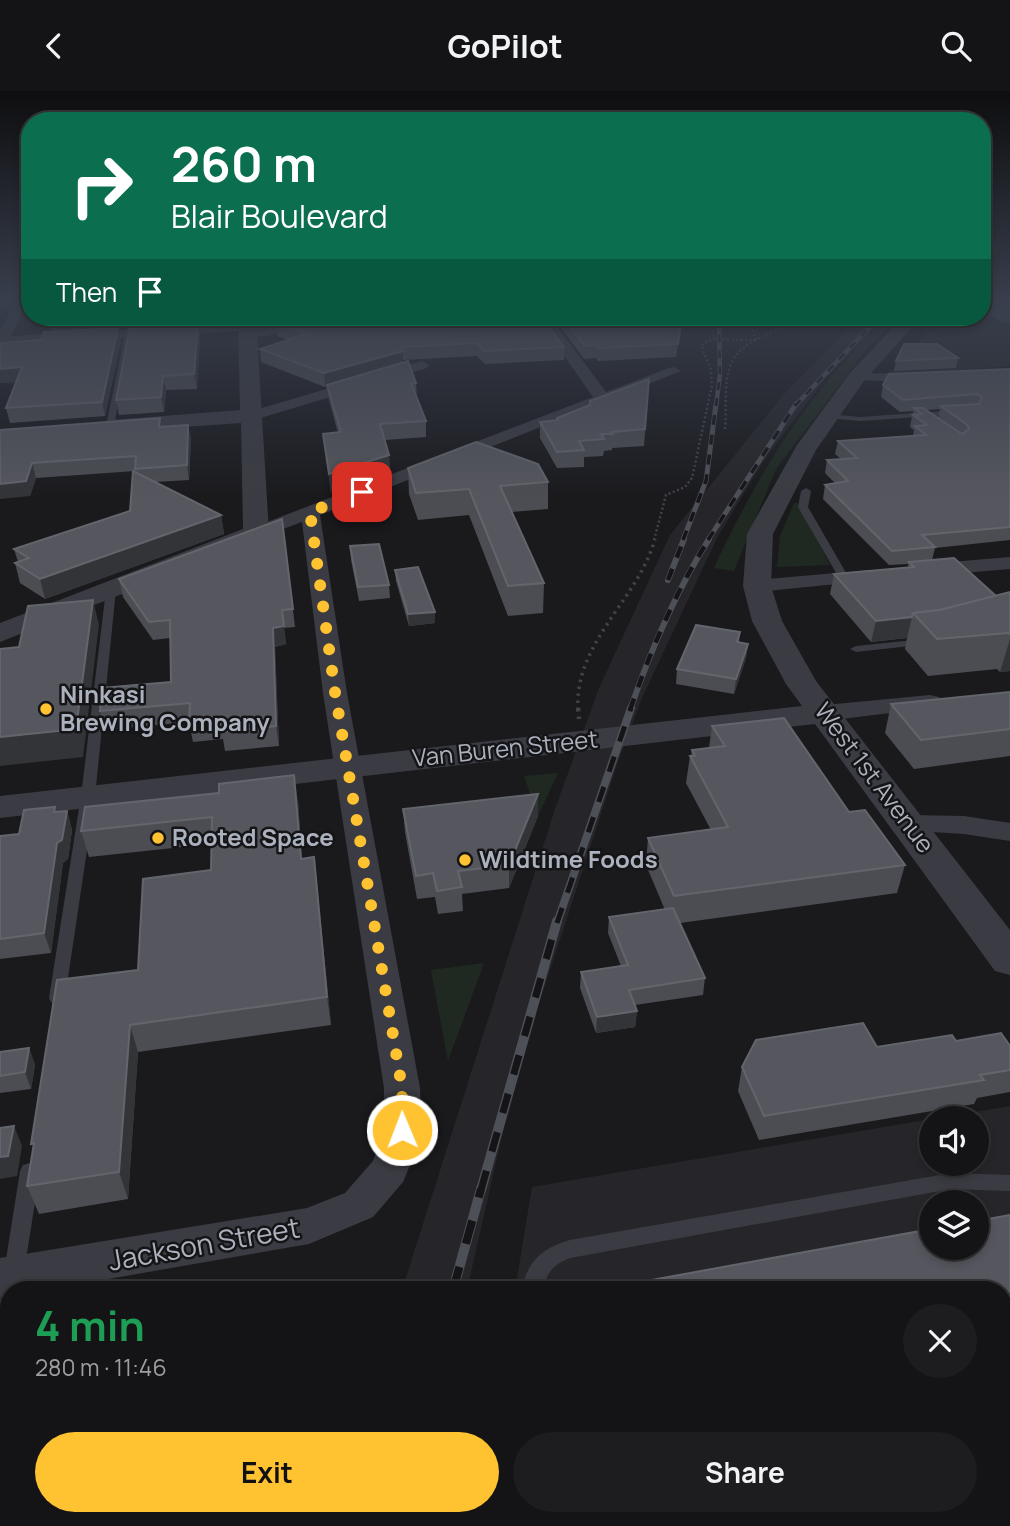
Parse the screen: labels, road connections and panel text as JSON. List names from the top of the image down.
{
  "streets": {
    "street": ["Van Buren Street", "West 1st Avenue", "Jackson Street"]
  },
  "crossings": [
    ["Van Buren Street", "West 1st Avenue"],
    ["Van Buren Street", "Jackson Street"]
  ],
  "places": ["Ninkasi Brewing Company", "Rooted Space", "Wildtime Foods"],
  "page": {
    "header": "GoPilot",
    "turn": ["260 m", "Blair Boulevard"],
    "then": "Then",
    "heading": ["4 min", "280 m · 11:46"],
    "buttons": ["Exit", "Share"]
  }
}
